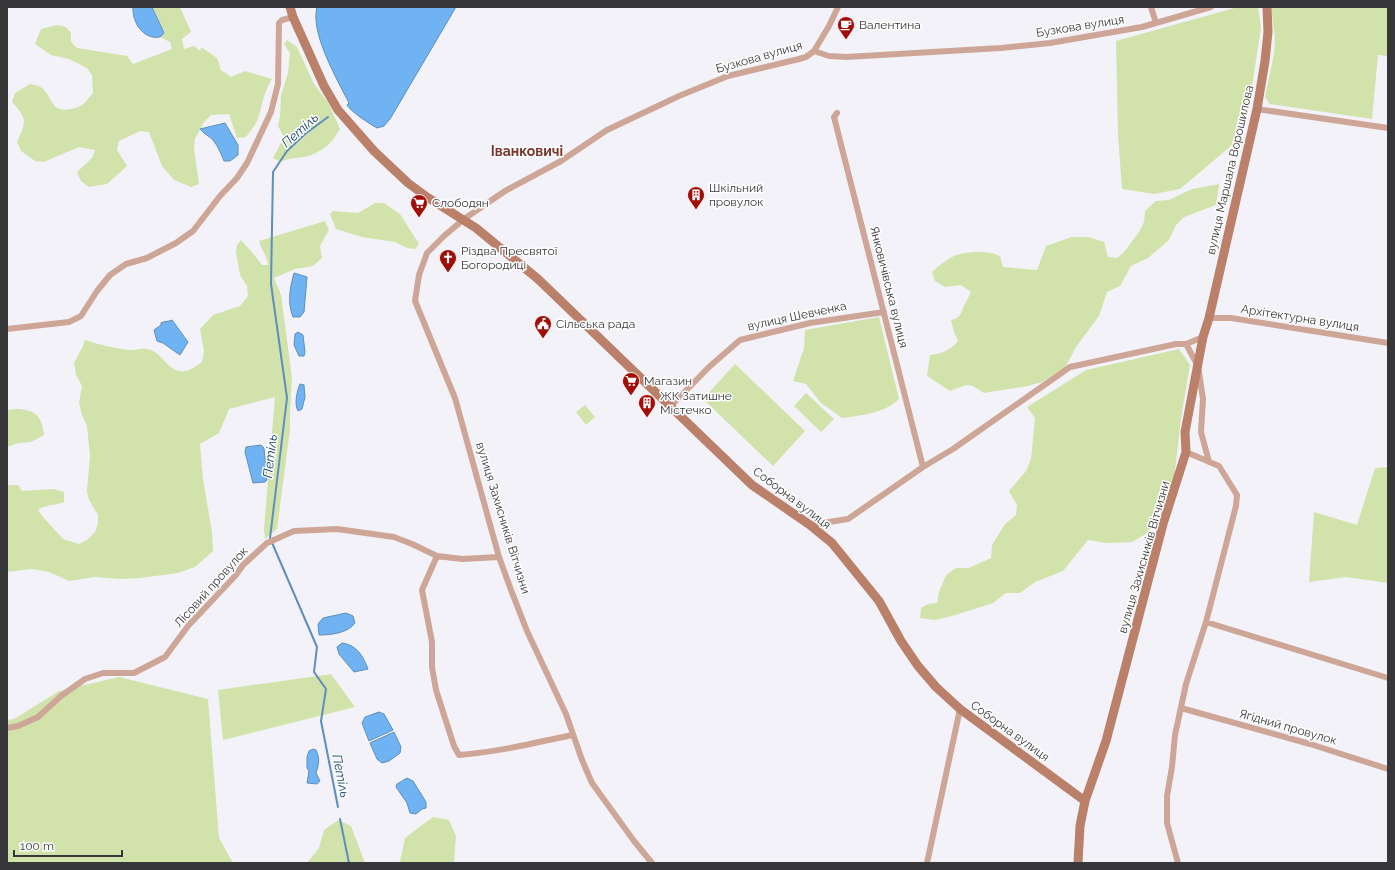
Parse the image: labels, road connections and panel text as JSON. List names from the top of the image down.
{
  "streets": {
    "street": [
      "Бузкова вулиця",
      "вулиця Маршала Ворошилова",
      "Янковичівська вулиця",
      "вулиця Шевченка",
      "Архітектурна вулиця",
      "Соборна вулиця",
      "вулиця Захисників Вітчизни",
      "Лісовий провулок",
      "Ягідний провулок"
    ]
  },
  "crossings": [
    ["Бузкова вулиця", "Соборна вулиця"],
    ["Бузкова вулиця", "вулиця Захисників Вітчизни"],
    ["вулиця Маршала Ворошилова", "Архітектурна вулиця"],
    ["вулиця Маршала Ворошилова", "вулиця Захисників Вітчизни"],
    ["Янковичівська вулиця", "вулиця Шевченка"],
    ["вулиця Шевченка", "Соборна вулиця"],
    ["Соборна вулиця", "вулиця Захисників Вітчизни"],
    ["вулиця Захисників Вітчизни", "Лісовий провулок"]
  ],
  "districts": ["Іванковичі"],
  "water": ["Петіль"],
  "places": {
    "cafe": ["Валентина"],
    "building": ["Шкільний провулок", "ЖК Затишне Містечко"],
    "supermarket": ["Слободян", "Магазин"],
    "church": ["Різдва Пресвятої Богородиці"],
    "public building": ["Cільська рада"]
  },
  "scale_bar": "100 m"
}
